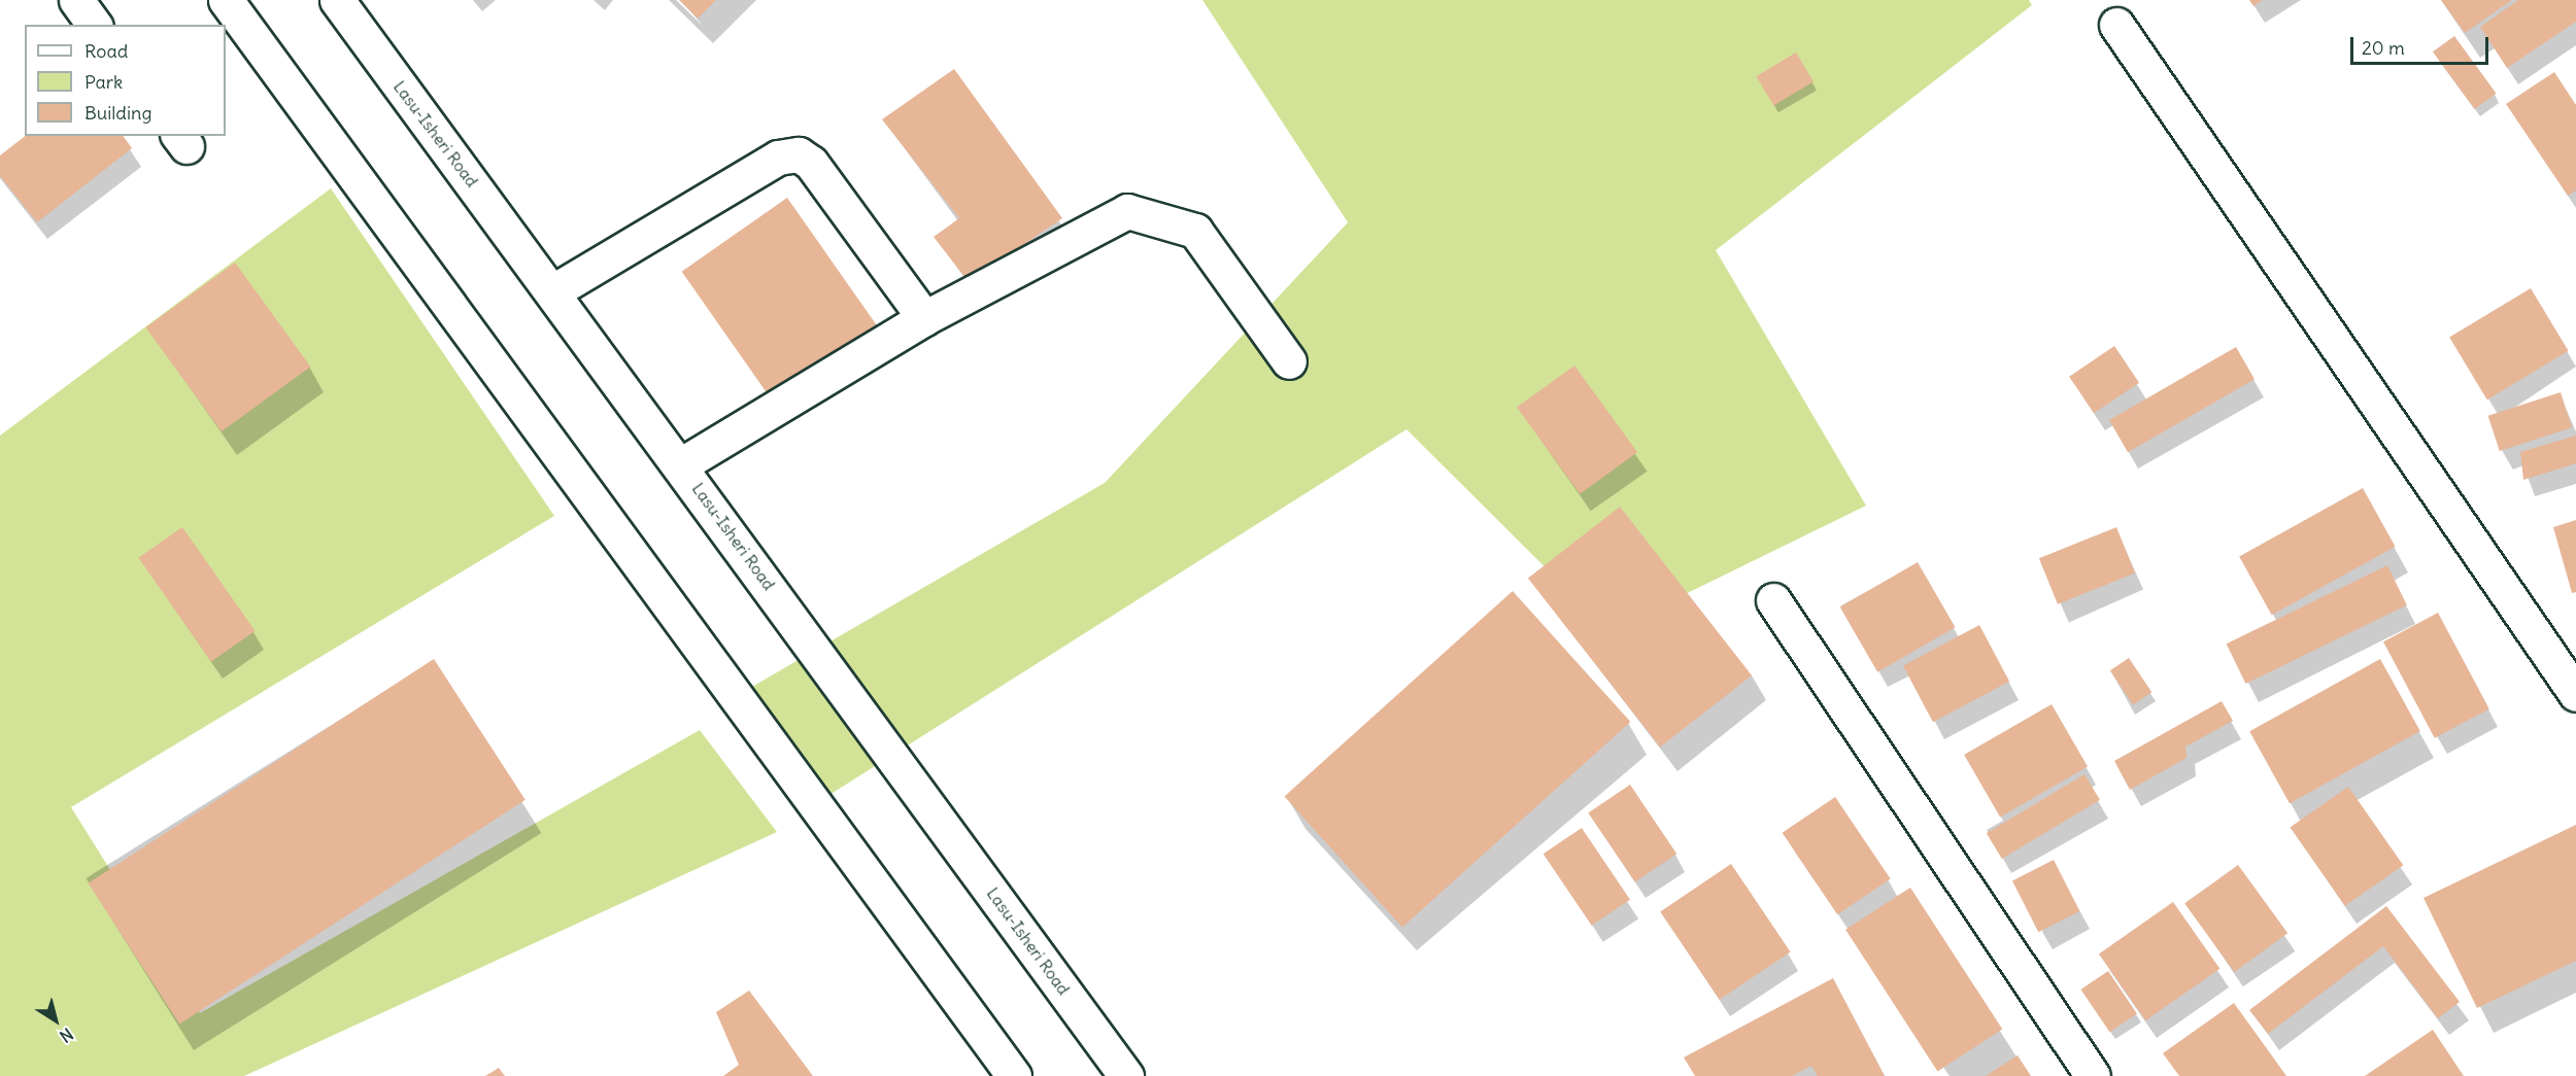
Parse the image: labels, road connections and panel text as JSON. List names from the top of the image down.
{
  "streets": {
    "main road": ["Lasu-Isheri Road"]
  },
  "legend": ["Road", "Park", "Building"],
  "scale_bar": "20 m",
  "north": "bottom right"
}
